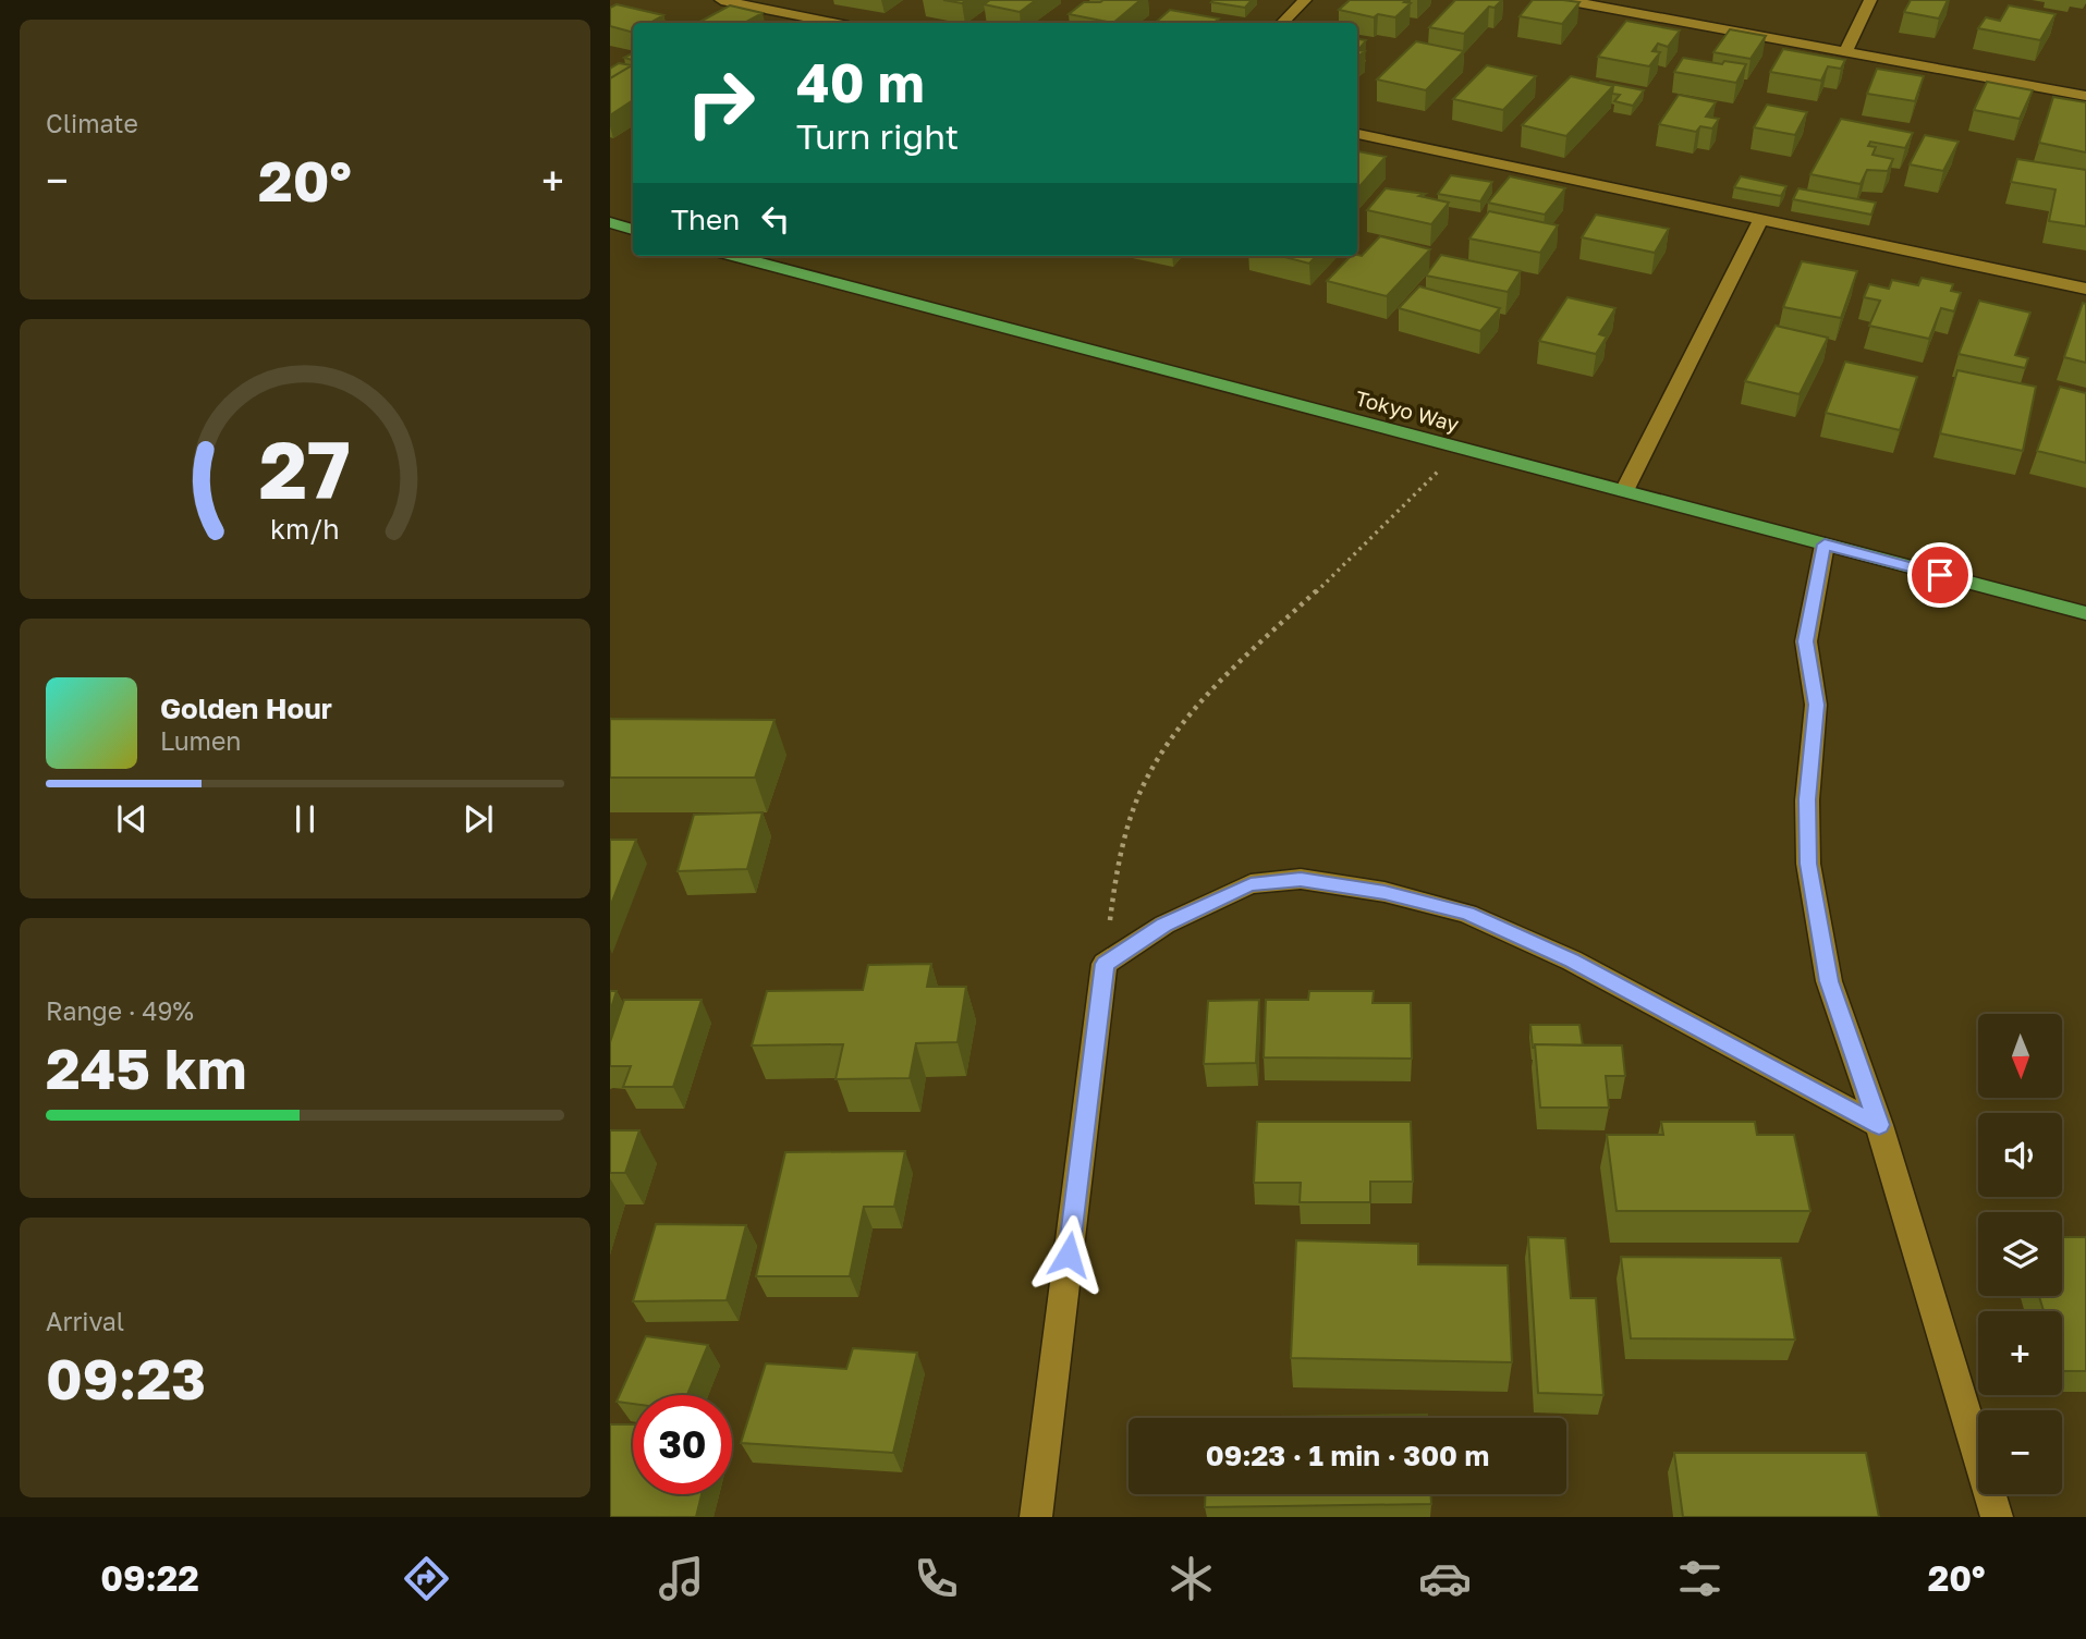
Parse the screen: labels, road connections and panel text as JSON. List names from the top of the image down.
{
  "streets": {
    "main road": ["Tokyo Way"]
  },
  "north": "bottom",
  "page": {
    "tile": [
      "Climate",
      ["Range · 49%", "245 km"],
      ["Arrival", "09:23"]
    ],
    "turn": ["40 m", "Turn right"],
    "heat": ["−", "20°", "+"],
    "then": "Then",
    "song": ["Golden Hour", "Lumen"],
    "map_buttons": ["+", "−"],
    "limit": "30",
    "trip": "09:23 · 1 min · 300 m",
    "tabs": ["09:22", "20°"],
    "gauge": ["27", "km/h"]
  }
}
